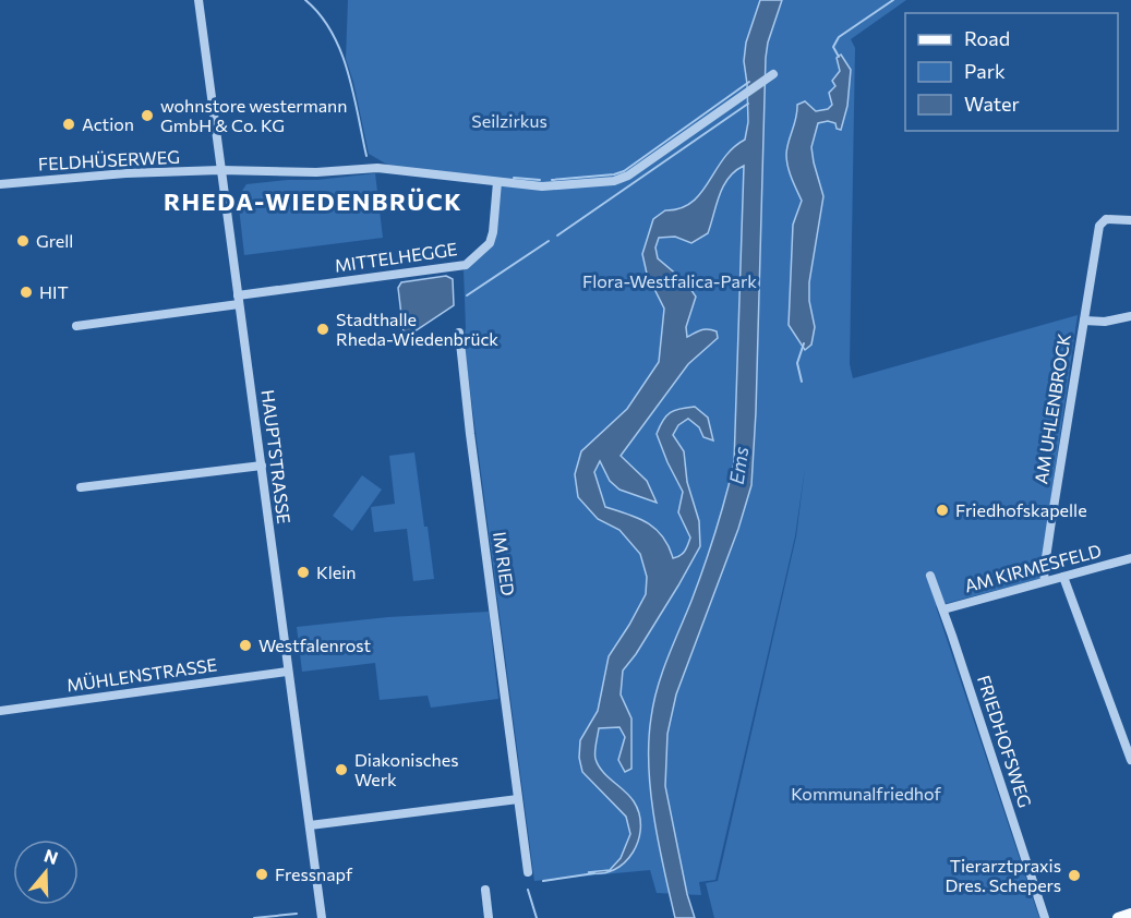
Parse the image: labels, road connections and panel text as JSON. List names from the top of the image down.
{
  "streets": {
    "street": [
      "FELDHÜSERWEG",
      "MITTELHEGGE",
      "AM UHLENBROCK",
      "HAUPTSTRASSE",
      "IM RIED",
      "AM KIRMESFELD",
      "MÜHLENSTRASSE",
      "FRIEDHOFSWEG"
    ]
  },
  "crossings": [
    ["FELDHÜSERWEG", "HAUPTSTRASSE"],
    ["MITTELHEGGE", "HAUPTSTRASSE"],
    ["AM UHLENBROCK", "AM KIRMESFELD"],
    ["HAUPTSTRASSE", "MÜHLENSTRASSE"],
    ["AM KIRMESFELD", "FRIEDHOFSWEG"]
  ],
  "districts": ["RHEDA-WIEDENBRÜCK"],
  "water": ["Ems"],
  "parks": ["Seilzirkus", "Flora-Westfalica-Park", "Kommunalfriedhof"],
  "places": [
    "wohnstore westermann GmbH & Co. KG",
    "Action",
    "Grell",
    "HIT",
    "Stadthalle Rheda-Wiedenbrück",
    "Friedhofskapelle",
    "Klein",
    "Westfalenrost",
    "Diakonisches Werk",
    "Fressnapf",
    "Tierarztpraxis Dres. Schepers"
  ],
  "legend": ["Road", "Park", "Water"],
  "north": "top"
}
